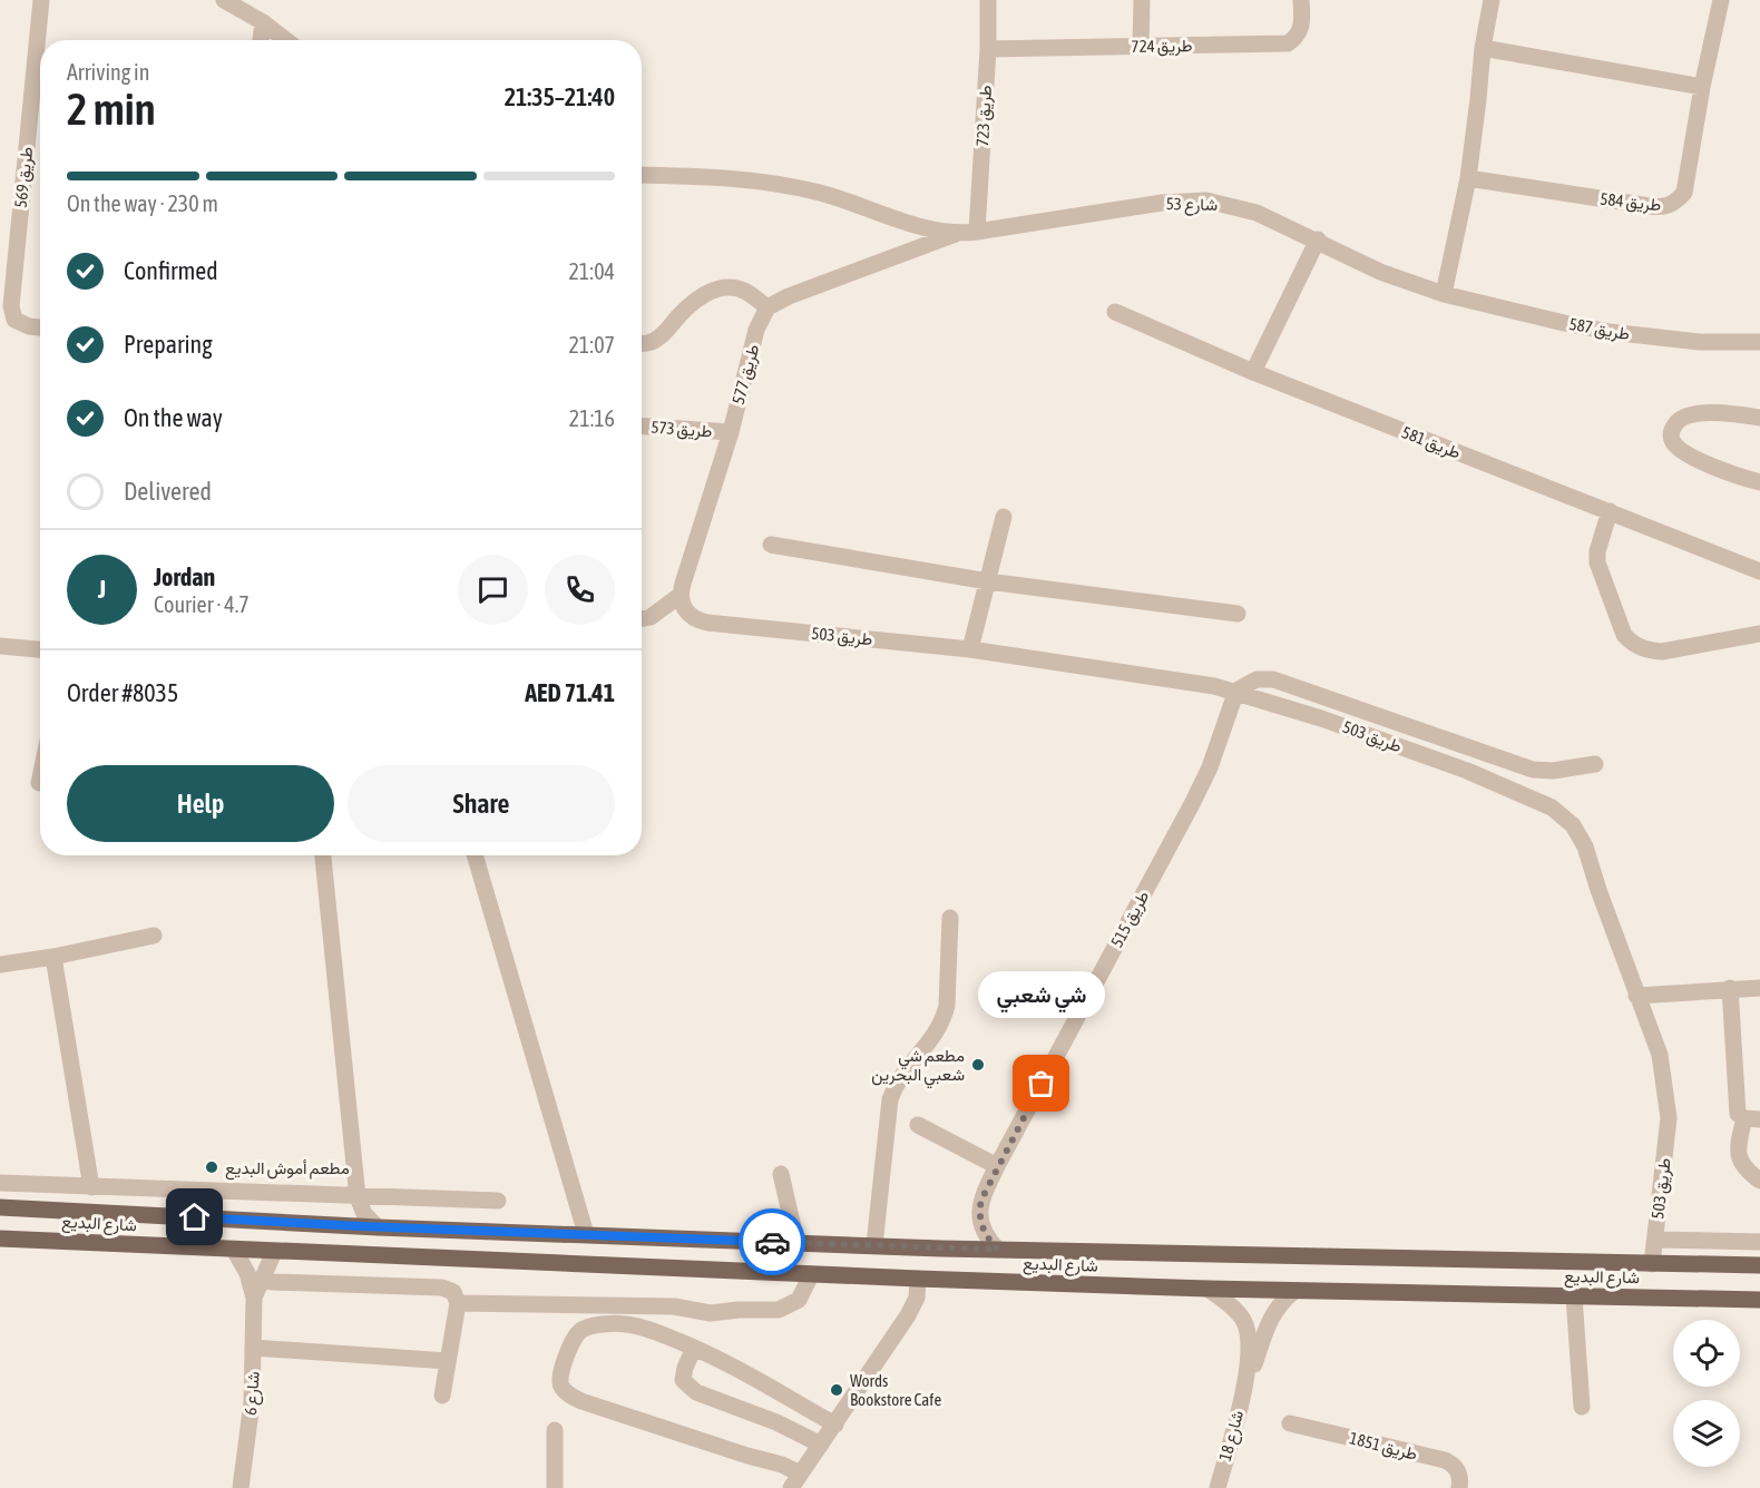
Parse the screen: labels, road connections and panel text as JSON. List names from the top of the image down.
{
  "streets": {
    "main road": ["شارع البديع"],
    "street": [
      "طريق 724",
      "طريق 723",
      "طريق 569",
      "طريق 584",
      "شارع 53",
      "طريق 587",
      "طريق 577",
      "طريق 573",
      "طريق 581",
      "طريق 503",
      "طريق 515",
      "شارع 6",
      "شارع 18",
      "طريق 1851"
    ]
  },
  "crossings": [
    ["طريق 724", "طريق 723"],
    ["طريق 723", "شارع 53"],
    ["شارع 53", "طريق 587"],
    ["طريق 577", "طريق 573"],
    ["طريق 577", "طريق 503"],
    ["طريق 503", "طريق 515"],
    ["طريق 503", "شارع البديع"],
    ["طريق 515", "شارع البديع"],
    ["شارع البديع", "شارع 6"],
    ["شارع البديع", "شارع 18"]
  ],
  "places": [
    "مطعم شي شعبي البحرين",
    "شي شعبي",
    "مطعم أموش البديع",
    "Words Bookstore Cafe"
  ],
  "page": {
    "heading": ["2 min", "Arriving in", "21:35–21:40"],
    "panel": [
      "Jordan",
      "Courier · 4.7",
      "Order #8035",
      "AED 71.41"
    ],
    "bar": "On the way · 230 m",
    "list": [
      ["Confirmed", "21:04"],
      ["Preparing", "21:07"],
      ["On the way", "21:16"],
      "Delivered"
    ],
    "round": "J",
    "buttons": ["Help", "Share"],
    "bubble": "شي شعبي"
  }
}
